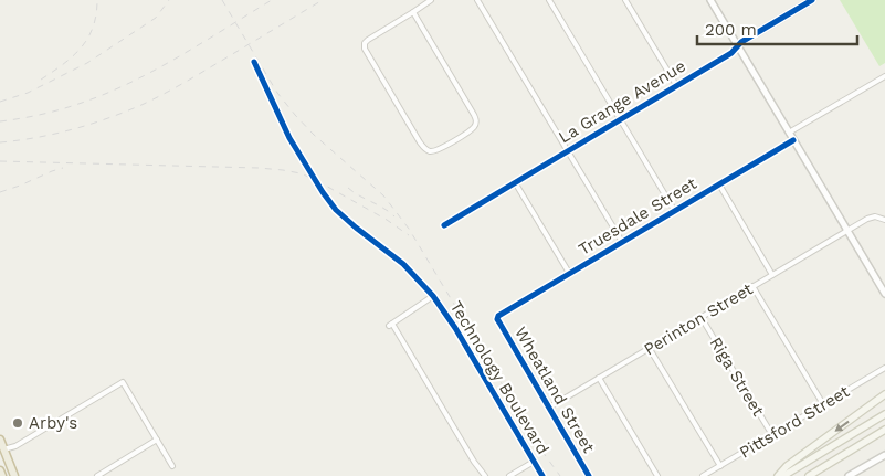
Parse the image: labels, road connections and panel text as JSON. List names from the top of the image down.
{
  "streets": {
    "street": [
      "La Grange Avenue",
      "Truesdale Street",
      "Perinton Street",
      "Riga Street",
      "Technology Boulevard",
      "Wheatland Street",
      "Pittsford Street"
    ]
  },
  "crossings": [
    ["Truesdale Street", "Wheatland Street"],
    ["Perinton Street", "Riga Street"],
    ["Perinton Street", "Wheatland Street"],
    ["Riga Street", "Pittsford Street"]
  ],
  "places": ["Arby's"],
  "scale_bar": "200 m"
}
